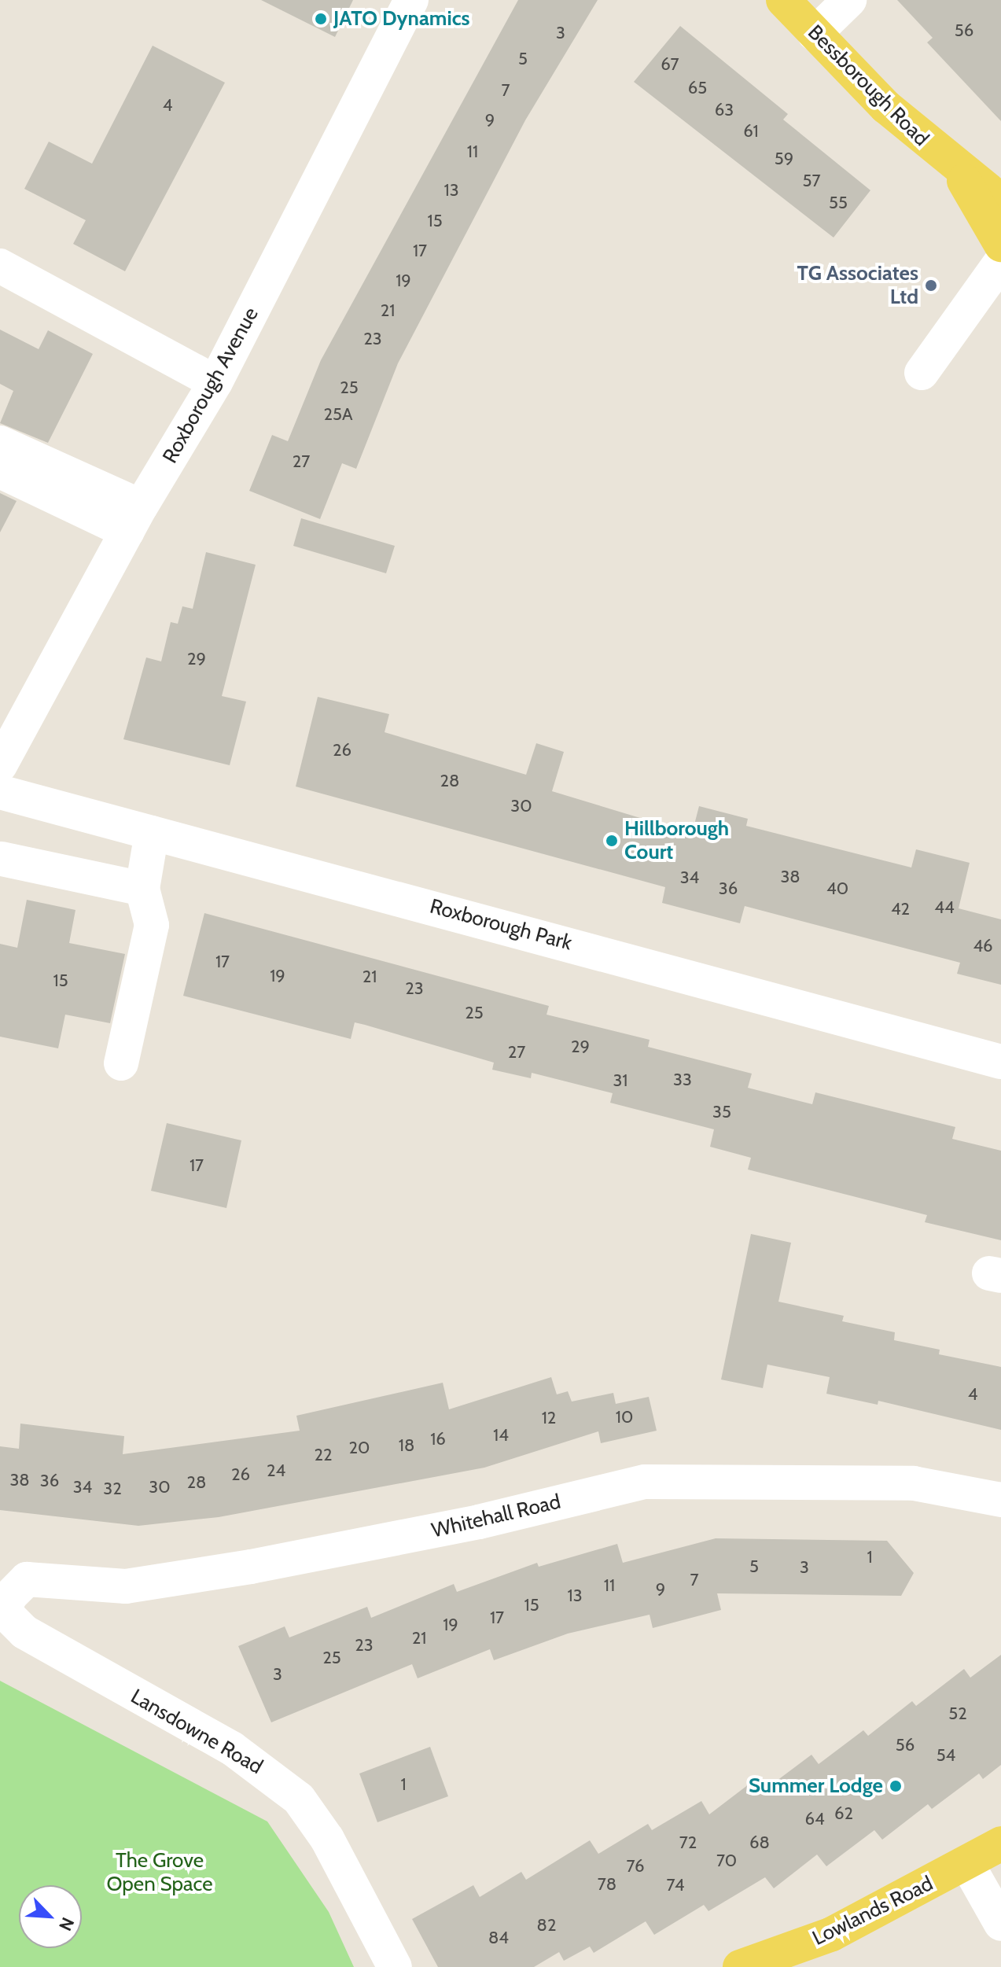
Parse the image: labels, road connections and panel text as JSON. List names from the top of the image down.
{
  "streets": {
    "main road": ["Bessborough Road", "Lowlands Road"],
    "street": [
      "Roxborough Avenue",
      "Roxborough Park",
      "Whitehall Road",
      "Lansdowne Road"
    ]
  },
  "crossings": [
    ["Whitehall Road", "Lansdowne Road"]
  ],
  "parks": ["The Grove Open Space"],
  "places": [
    "JATO Dynamics",
    "TG Associates Ltd",
    "Hillborough Court",
    "Summer Lodge"
  ],
  "house_numbers": [
    "56",
    "3",
    "5",
    "67",
    "65",
    "7",
    "4",
    "63",
    "9",
    "61",
    "11",
    "59",
    "57",
    "13",
    "55",
    "15",
    "17",
    "19",
    "21",
    "23",
    "25",
    "25A",
    "27",
    "29",
    "26",
    "28",
    "30",
    "38",
    "34",
    "36",
    "40",
    "44",
    "42",
    "46",
    "17",
    "19",
    "21",
    "15",
    "23",
    "25",
    "29",
    "27",
    "33",
    "31",
    "35",
    "17",
    "4",
    "10",
    "12",
    "14",
    "16",
    "18",
    "20",
    "22",
    "24",
    "26",
    "38",
    "36",
    "28",
    "34",
    "30",
    "32",
    "1",
    "5",
    "3",
    "7",
    "11",
    "9",
    "13",
    "15",
    "17",
    "19",
    "21",
    "23",
    "25",
    "3",
    "52",
    "56",
    "54",
    "1",
    "62",
    "64",
    "72",
    "68",
    "70",
    "76",
    "78",
    "74",
    "82",
    "84"
  ],
  "north": "bottom right"
}
